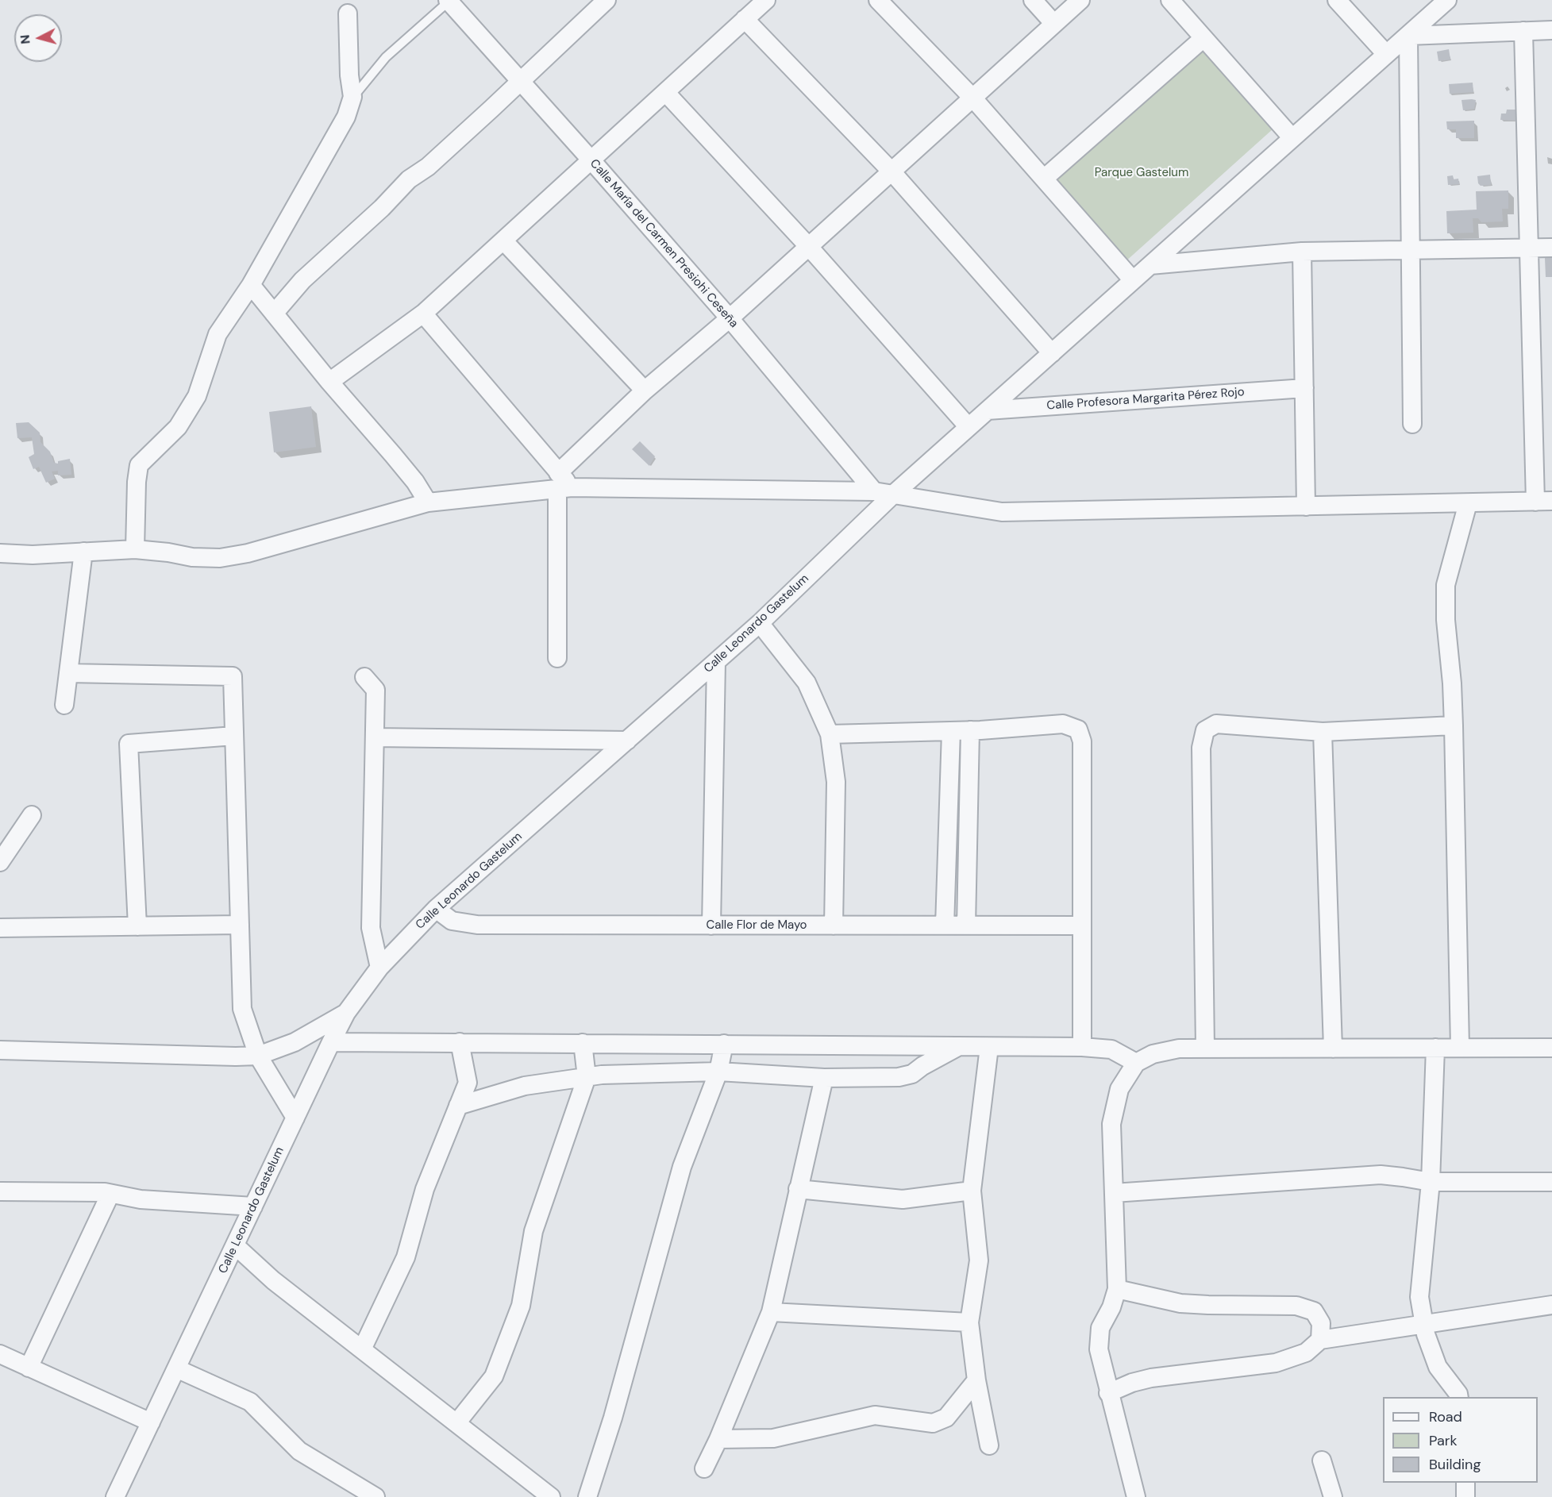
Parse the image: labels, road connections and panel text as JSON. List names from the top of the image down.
{
  "streets": {
    "street": [
      "Calle María del Carmen Presiohi Ceseña",
      "Calle Profesora Margarita Pérez Rojo",
      "Calle Leonardo Gastelum",
      "Calle Flor de Mayo"
    ]
  },
  "crossings": [
    ["Calle Profesora Margarita Pérez Rojo", "Calle Leonardo Gastelum"],
    ["Calle Leonardo Gastelum", "Calle Flor de Mayo"]
  ],
  "parks": ["Parque Gastelum"],
  "legend": ["Road", "Park", "Building"],
  "north": "left"
}
